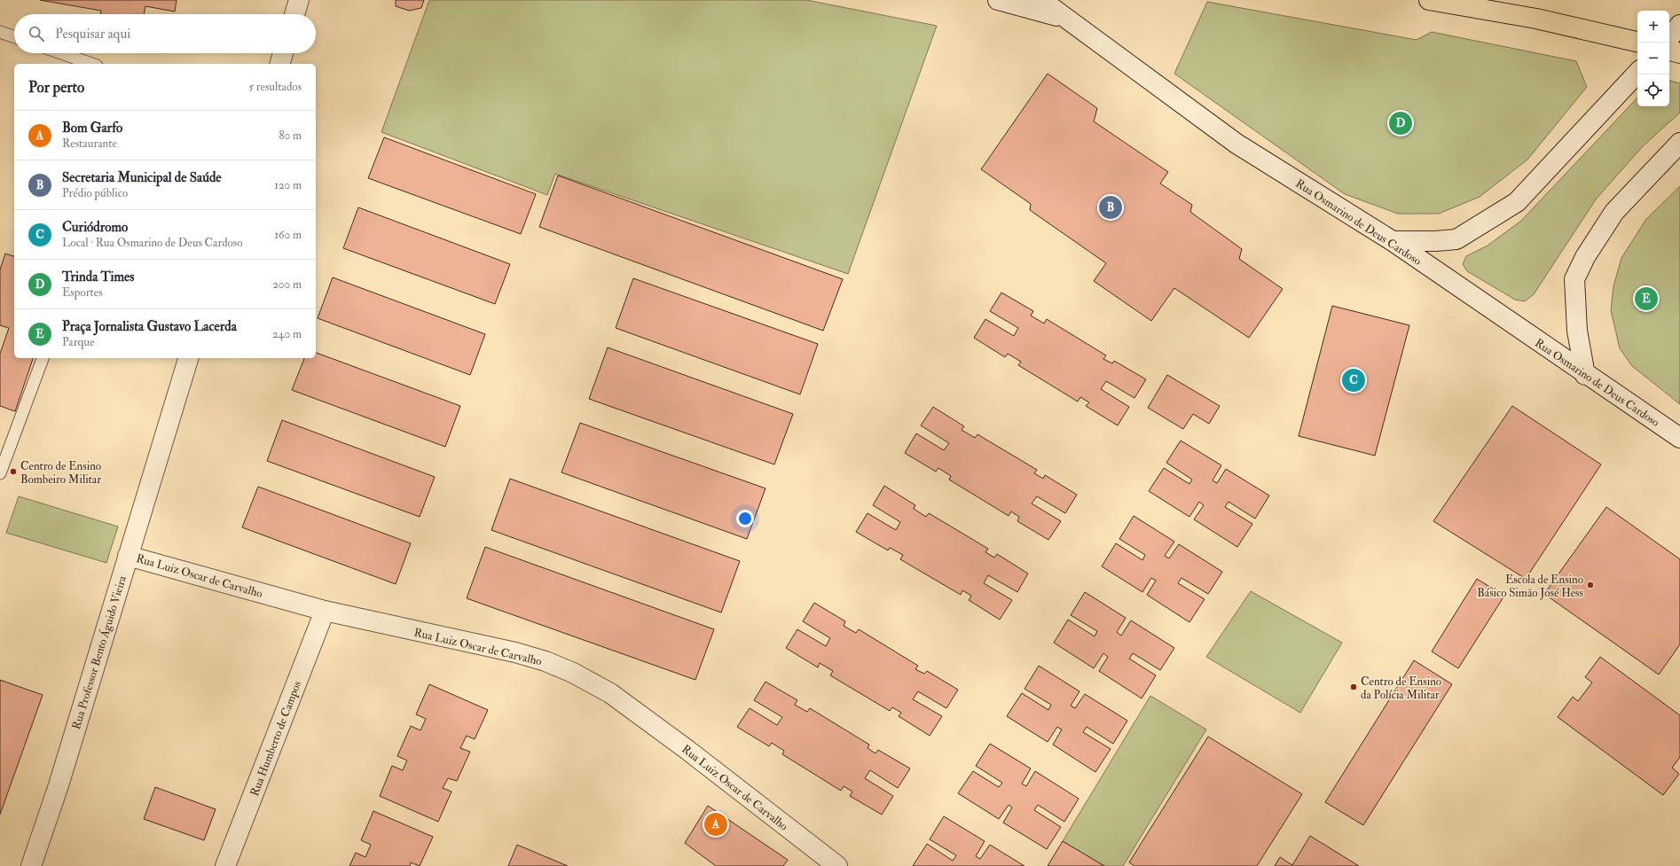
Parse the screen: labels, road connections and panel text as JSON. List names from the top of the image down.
{
  "streets": {
    "street": [
      "Rua Osmarino de Deus Cardoso",
      "Rua Luiz Oscar de Carvalho",
      "Rua Professor Bento Águido Vieira",
      "Rua Humberto de Campos"
    ]
  },
  "crossings": [
    ["Rua Luiz Oscar de Carvalho", "Rua Professor Bento Águido Vieira"],
    ["Rua Luiz Oscar de Carvalho", "Rua Humberto de Campos"]
  ],
  "places": ["Centro de Ensino Bombeiro Militar", "Escola de Ensino Básico Simão José Hess", "Centro de Ensino da Polícia Militar"],
  "page": {
    "map_buttons": ["+", "−"],
    "search": "Pesquisar aqui",
    "heading": ["Por perto", "5 resultados"],
    "pins": [
      "D",
      "B",
      "E",
      "C",
      "A"
    ],
    "list": [
      {
        "mark": "A",
        "name": "Bom Garfo",
        "note": "Restaurante",
        "value": "80 m"
      },
      {
        "mark": "B",
        "name": "Secretaria Municipal de Saúde",
        "note": "Prédio público",
        "value": "120 m"
      },
      {
        "mark": "C",
        "name": "Curiódromo",
        "note": "Local · Rua Osmarino de Deus Cardoso",
        "value": "160 m"
      },
      {
        "mark": "D",
        "name": "Trinda Times",
        "note": "Esportes",
        "value": "200 m"
      },
      {
        "mark": "E",
        "name": "Praça Jornalista Gustavo Lacerda",
        "note": "Parque",
        "value": "240 m"
      }
    ]
  }
}
